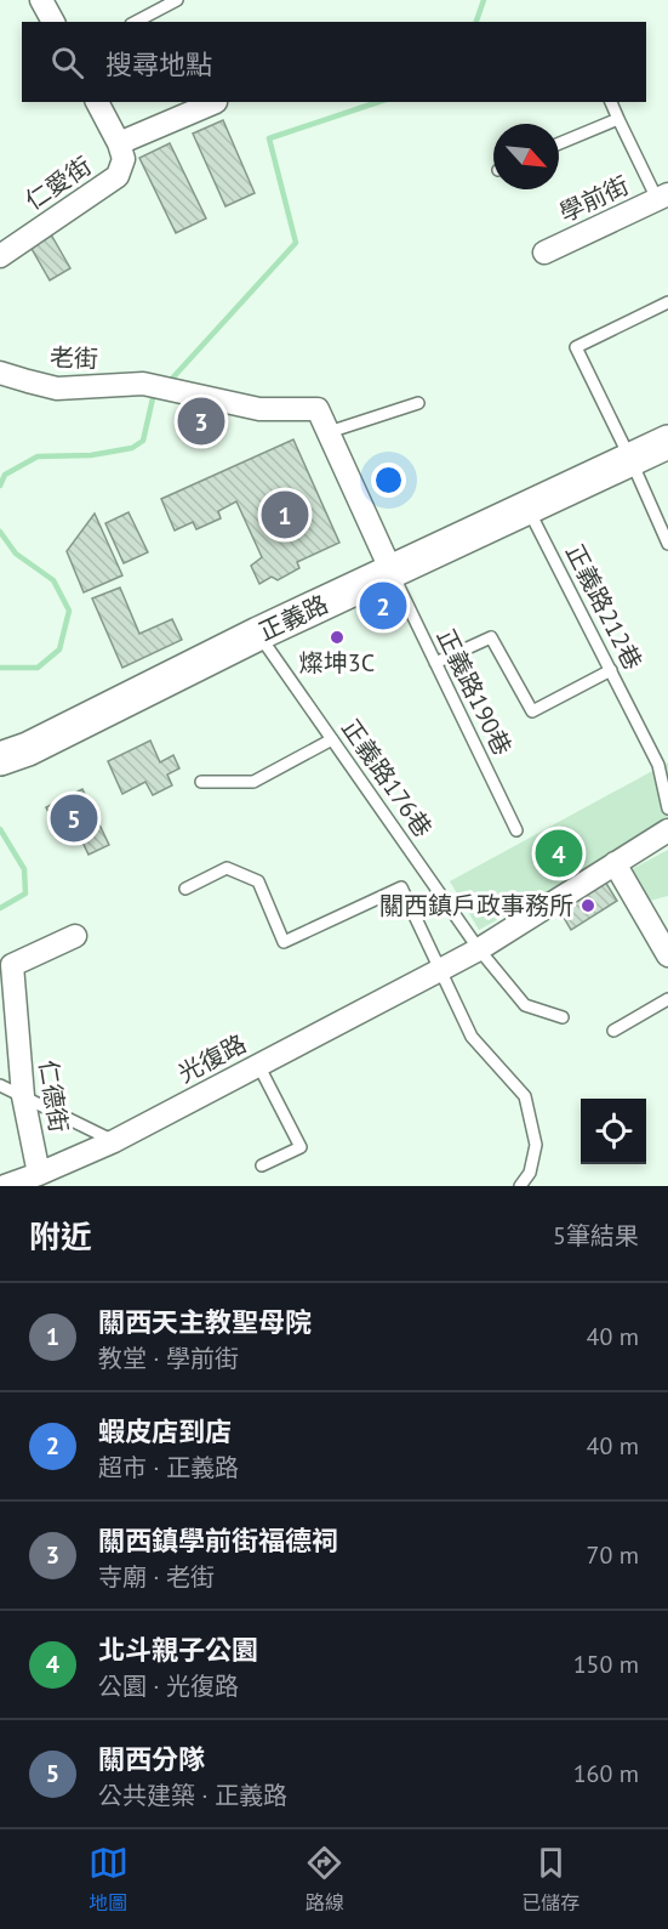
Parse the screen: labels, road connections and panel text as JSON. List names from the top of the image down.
{
  "streets": {
    "main road": ["正義路"],
    "street": [
      "仁愛街",
      "學前街",
      "老街",
      "光復路",
      "仁德街"
    ],
    "lane": ["正義路212巷", "正義路190巷", "正義路176巷"]
  },
  "crossings": [
    ["正義路212巷", "正義路"],
    ["正義路", "正義路190巷"],
    ["正義路", "正義路176巷"],
    ["正義路176巷", "光復路"],
    ["光復路", "仁德街"]
  ],
  "places": ["燦坤3C", "關西鎮戶政事務所"],
  "north": "bottom right",
  "page": {
    "search": "搜尋地點",
    "pins": [
      "3",
      "1",
      "2",
      "5",
      "4"
    ],
    "heading": ["附近", "5筆結果"],
    "list": [
      {
        "mark": "1",
        "name": "關西天主教聖母院",
        "note": "教堂 · 學前街",
        "value": "40 m"
      },
      {
        "mark": "2",
        "name": "蝦皮店到店",
        "note": "超市 · 正義路",
        "value": "40 m"
      },
      {
        "mark": "3",
        "name": "關西鎮學前街福德祠",
        "note": "寺廟 · 老街",
        "value": "70 m"
      },
      {
        "mark": "4",
        "name": "北斗親子公園",
        "note": "公園 · 光復路",
        "value": "150 m"
      },
      {
        "mark": "5",
        "name": "關西分隊",
        "note": "公共建築 · 正義路",
        "value": "160 m"
      }
    ],
    "nav": ["地圖", "路線", "已儲存"]
  }
}
